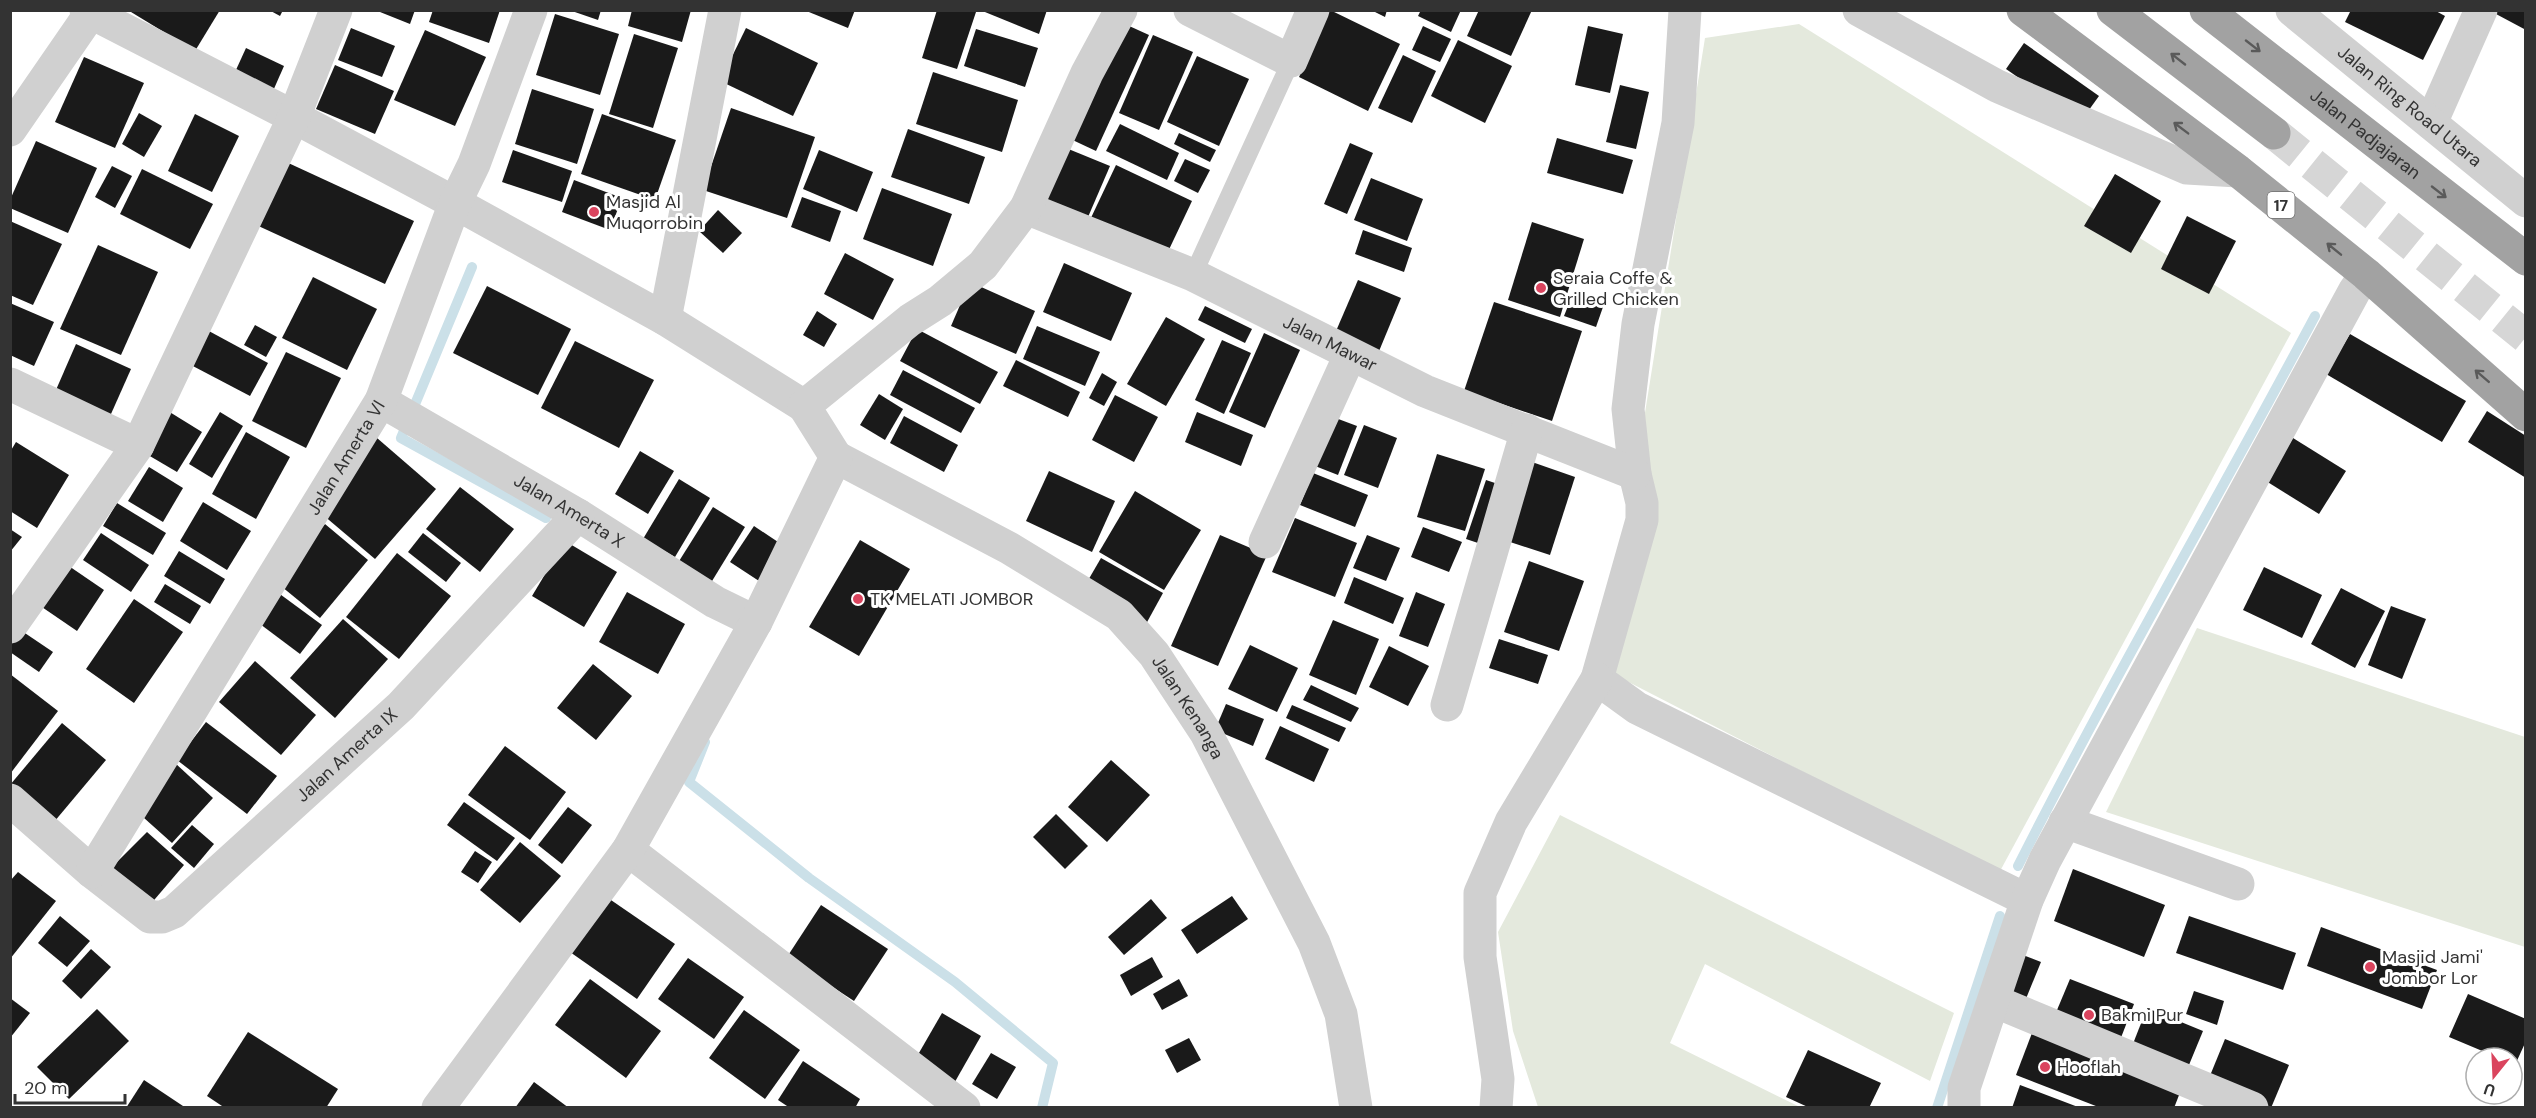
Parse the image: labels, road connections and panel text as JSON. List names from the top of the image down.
{
  "streets": {
    "highway": ["Jalan Padjajaran", "17"],
    "street": [
      "Jalan Ring Road Utara",
      "Jalan Mawar",
      "Jalan Amerta VI",
      "Jalan Amerta X",
      "Jalan Kenanga",
      "Jalan Amerta IX"
    ]
  },
  "crossings": [
    ["Jalan Amerta VI", "Jalan Amerta X"],
    ["Jalan Amerta VI", "Jalan Amerta IX"],
    ["Jalan Amerta X", "Jalan Amerta IX"]
  ],
  "places": [
    "Masjid Al Muqorrobin",
    "Seraia Coffe & Grilled Chicken",
    "TK MELATI JOMBOR",
    "Masjid Jami' Jombor Lor",
    "Bakmi Pur",
    "Hooflah"
  ],
  "scale_bar": "20 m",
  "north": "bottom"
}
